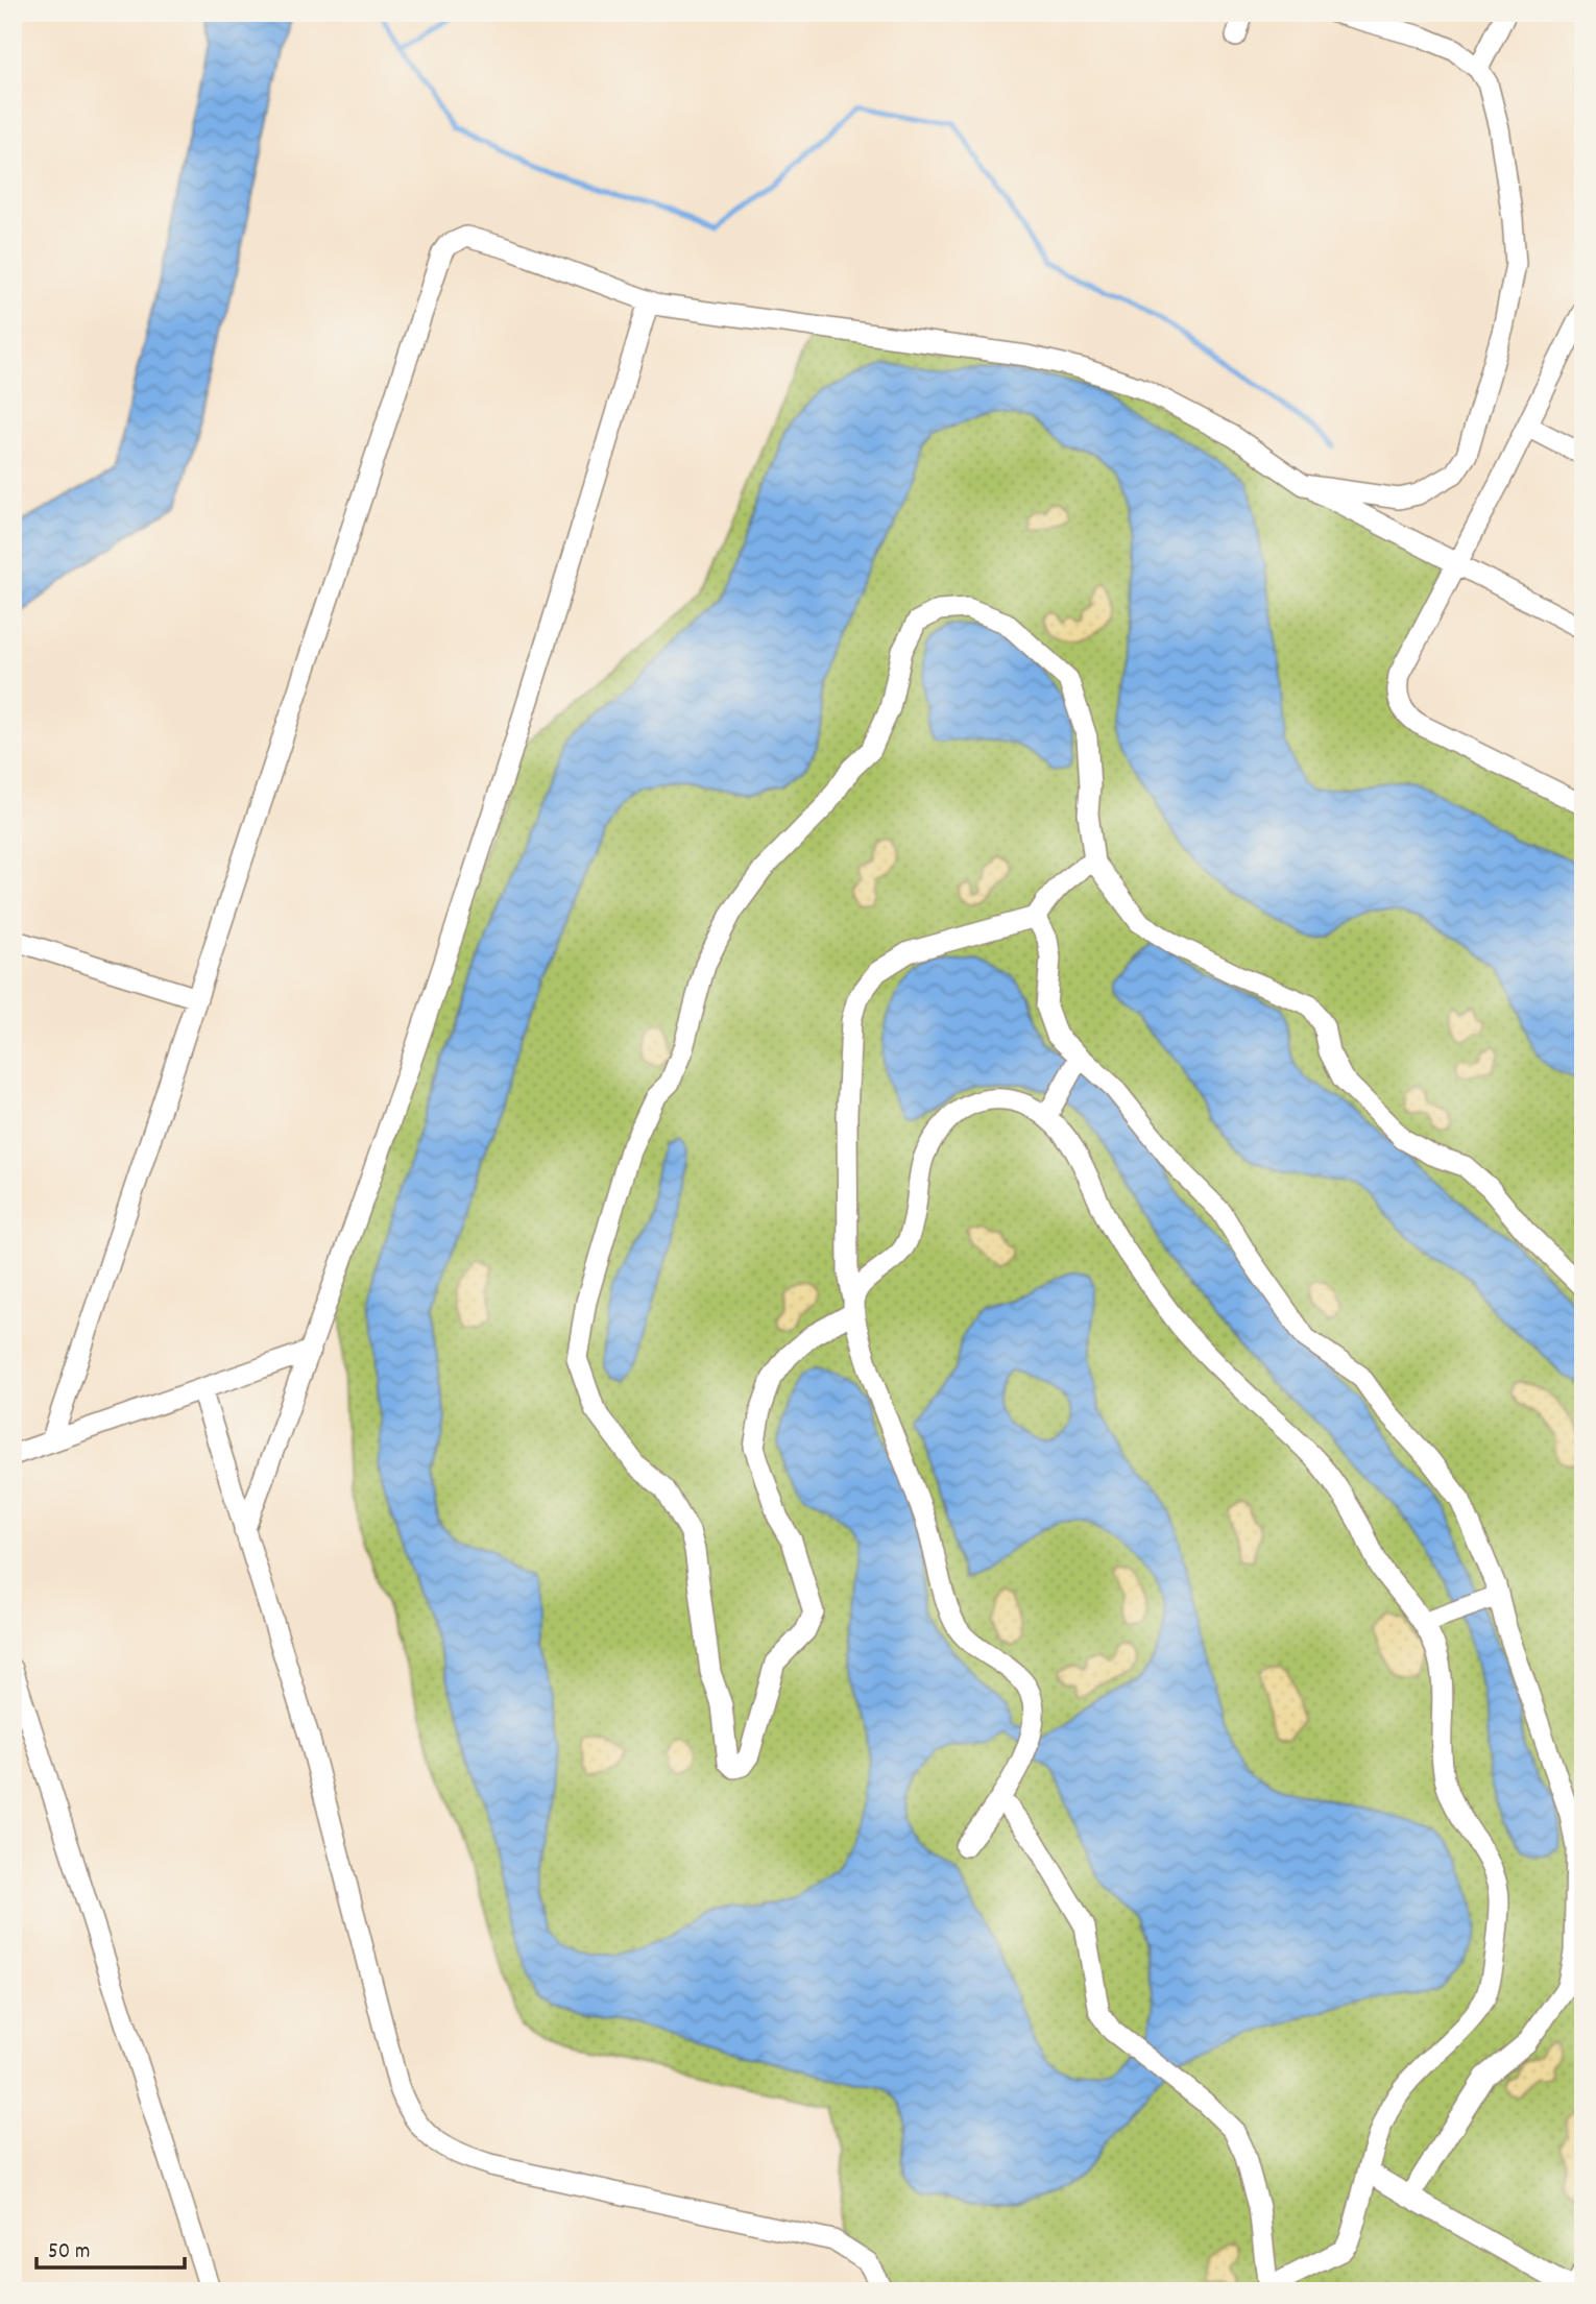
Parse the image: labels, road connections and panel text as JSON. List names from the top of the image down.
{
  "scale_bar": "50 m"
}
